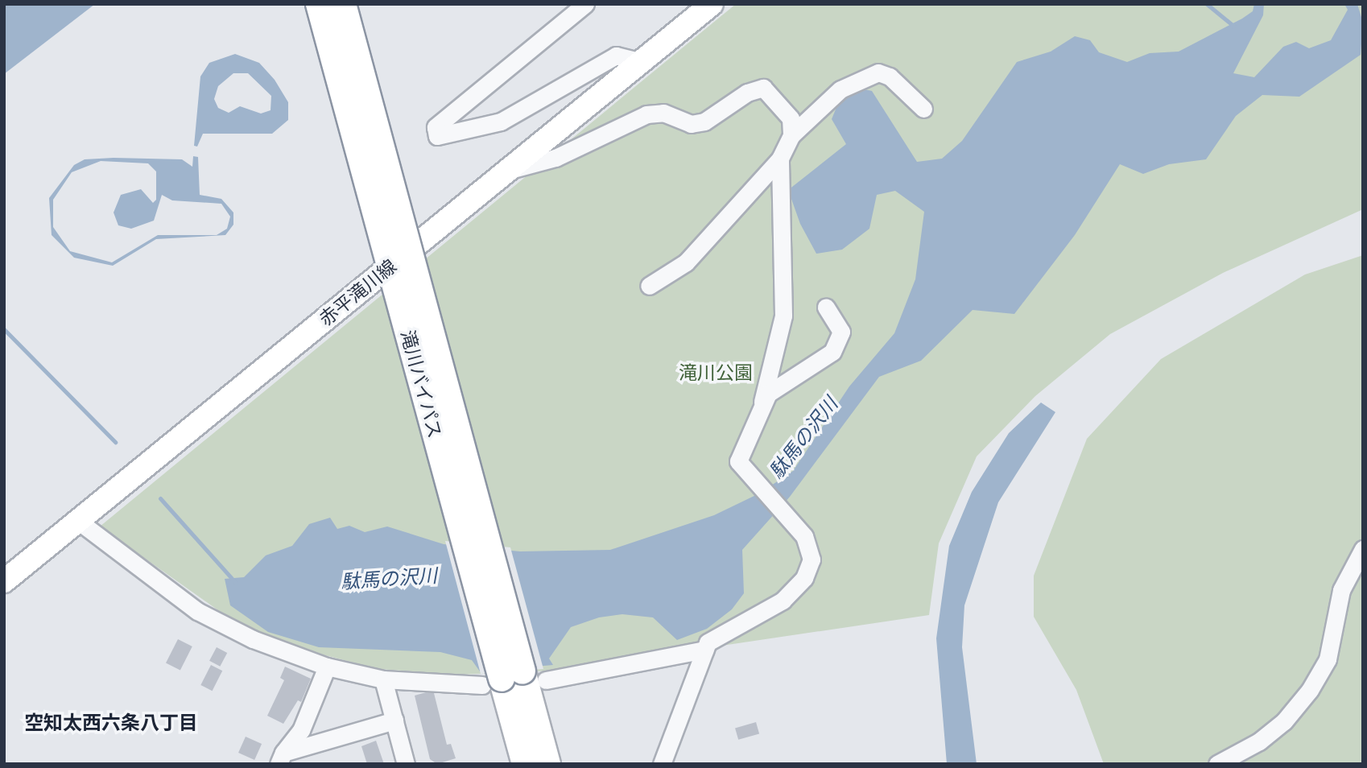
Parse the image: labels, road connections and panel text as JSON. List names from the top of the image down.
{
  "streets": {
    "highway": ["滝川バイパス"],
    "main road": ["赤平滝川線"]
  },
  "districts": ["空知太西六条八丁目"],
  "water": ["駄馬の沢川"],
  "parks": ["滝川公園"]
}
